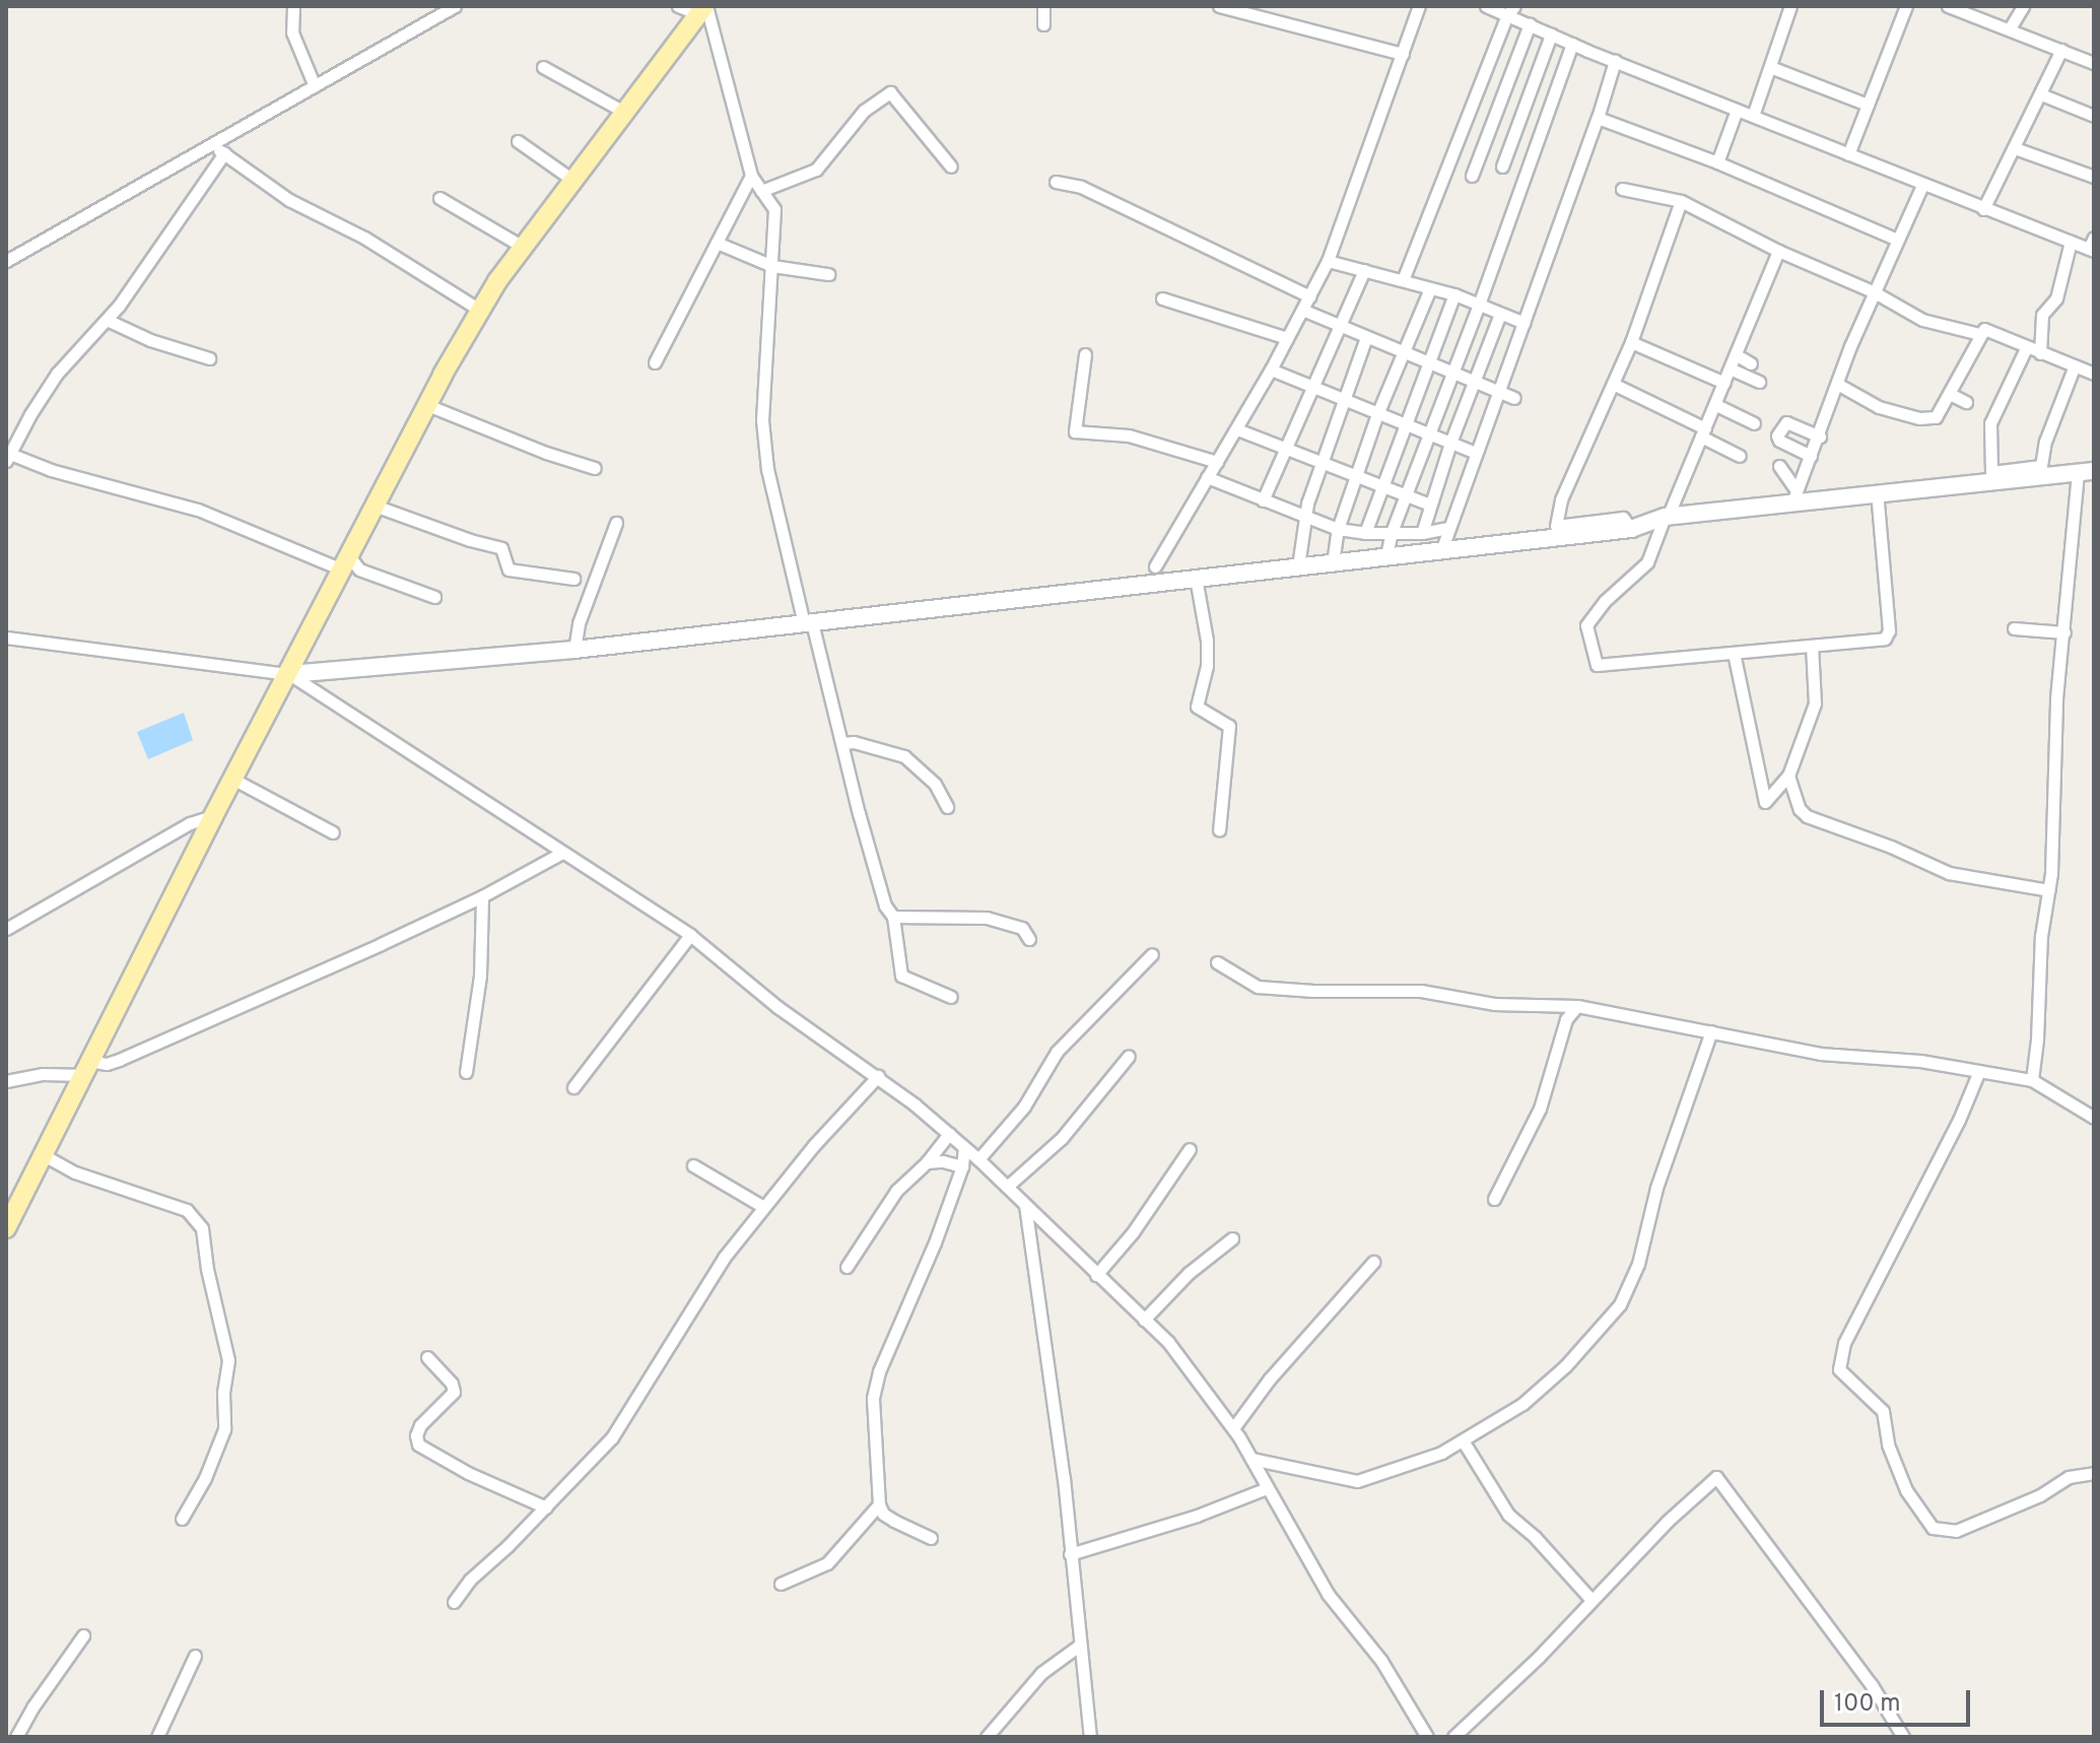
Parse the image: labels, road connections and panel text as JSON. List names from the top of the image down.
{
  "scale_bar": "100 m"
}
